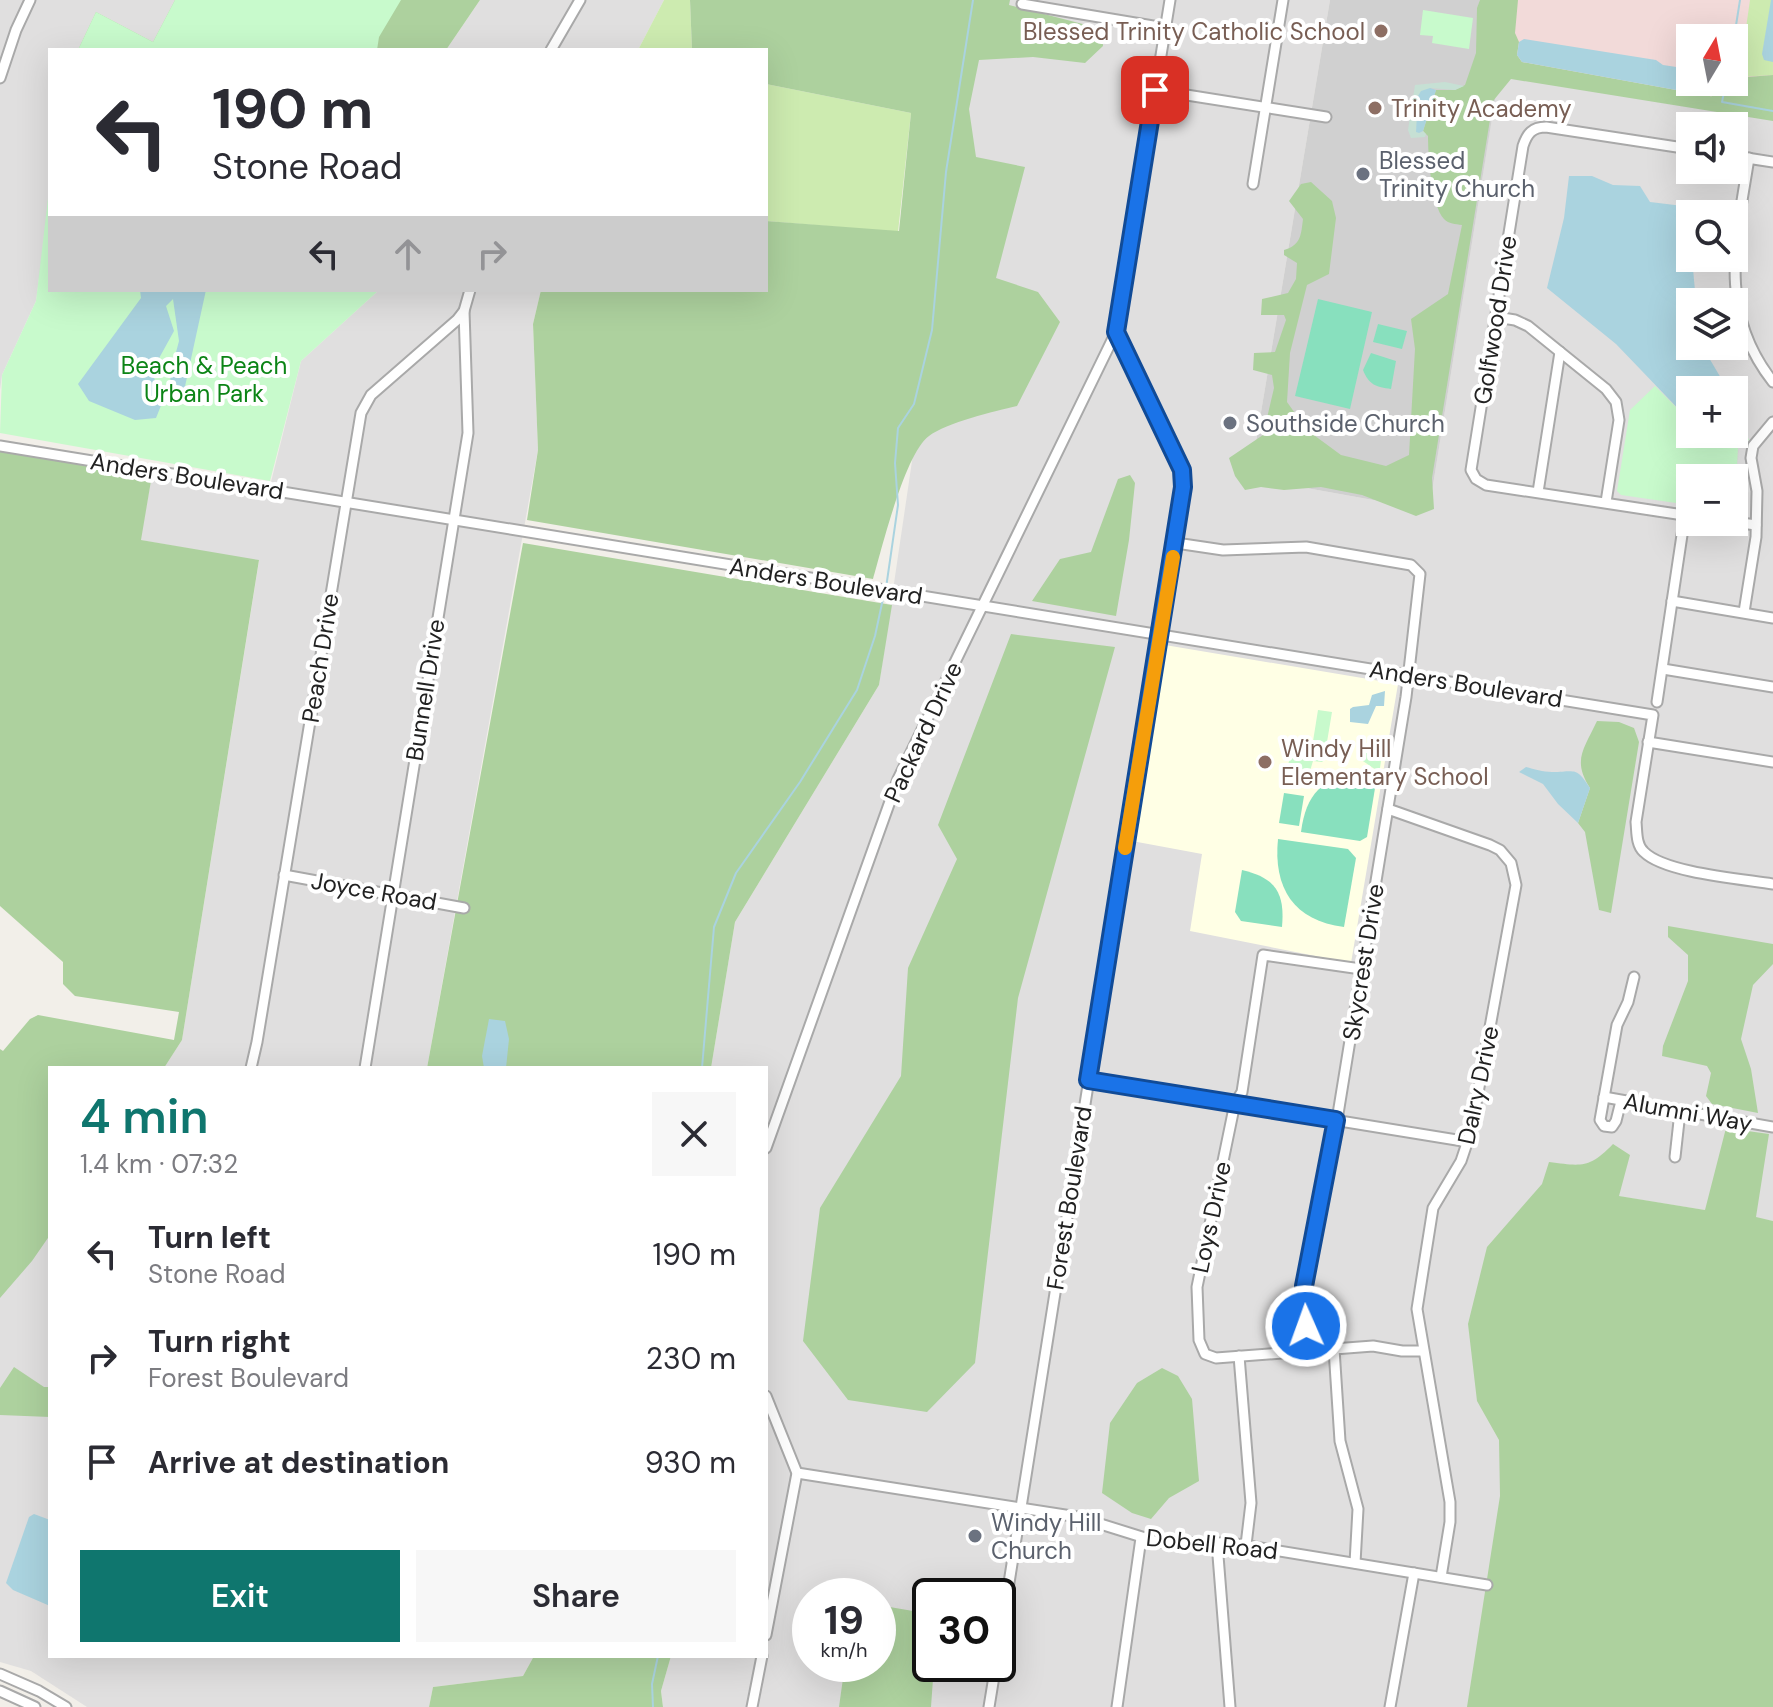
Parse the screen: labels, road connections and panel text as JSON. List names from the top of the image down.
{
  "streets": {
    "street": [
      "Golfwood Drive",
      "Anders Boulevard",
      "Peach Drive",
      "Bunnell Drive",
      "Packard Drive",
      "Joyce Road",
      "Skycrest Drive",
      "Dalry Drive",
      "Alumni Way",
      "Forest Boulevard",
      "Loys Drive",
      "Dobell Road"
    ]
  },
  "crossings": [
    ["Anders Boulevard", "Peach Drive"],
    ["Anders Boulevard", "Bunnell Drive"],
    ["Anders Boulevard", "Packard Drive"],
    ["Anders Boulevard", "Skycrest Drive"],
    ["Anders Boulevard", "Forest Boulevard"],
    ["Peach Drive", "Bunnell Drive"],
    ["Peach Drive", "Joyce Road"],
    ["Bunnell Drive", "Joyce Road"],
    ["Packard Drive", "Forest Boulevard"],
    ["Skycrest Drive", "Dalry Drive"],
    ["Skycrest Drive", "Forest Boulevard"],
    ["Skycrest Drive", "Loys Drive"],
    ["Dalry Drive", "Dobell Road"],
    ["Forest Boulevard", "Dobell Road"]
  ],
  "parks": ["Beach & Peach Urban Park"],
  "places": [
    "Blessed Trinity Catholic School",
    "Trinity Academy",
    "Blessed Trinity Church",
    "Southside Church",
    "Windy Hill Elementary School",
    "Windy Hill Church"
  ],
  "north": "top",
  "page": {
    "map_buttons": ["+", "−"],
    "turn": ["190 m", "Stone Road"],
    "heading": ["4 min", "1.4 km · 07:32"],
    "list": [
      {
        "name": "Turn left",
        "note": "Stone Road",
        "value": "190 m"
      },
      {
        "name": "Turn right",
        "note": "Forest Boulevard",
        "value": "230 m"
      },
      {
        "name": "Arrive at destination",
        "value": "930 m"
      }
    ],
    "buttons": ["Exit", "Share"],
    "speed": "19 km/h",
    "limit": "30"
  }
}
